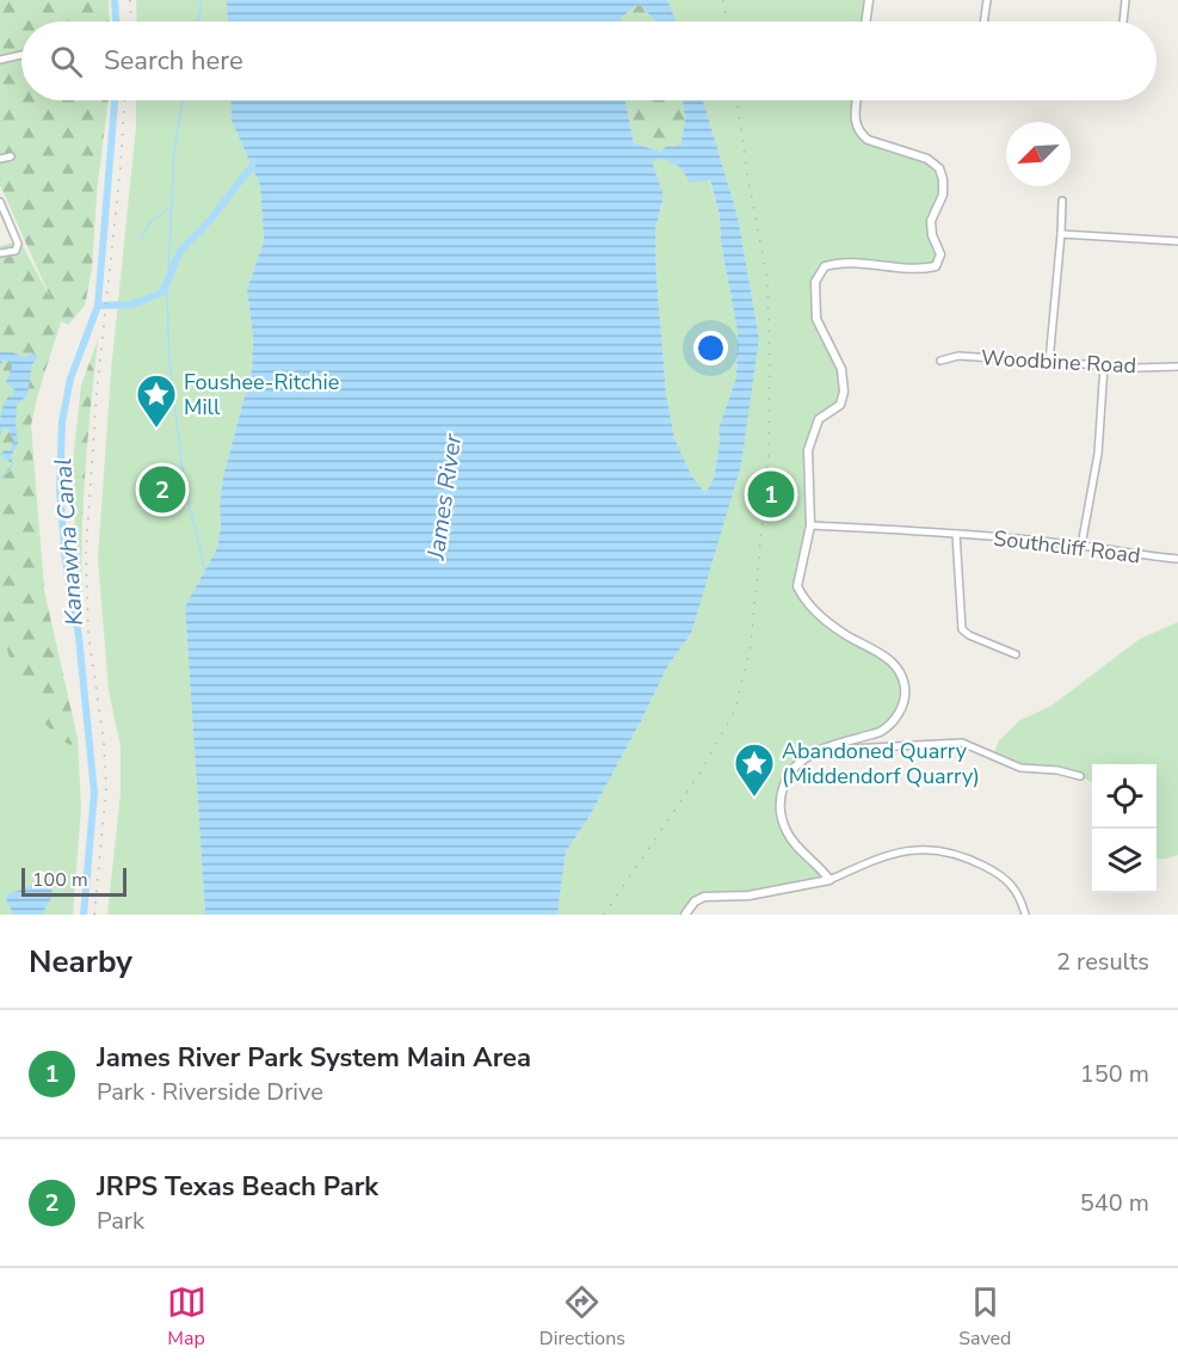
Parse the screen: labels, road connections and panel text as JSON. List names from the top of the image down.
{
  "streets": {
    "street": ["Woodbine Road", "Southcliff Road"]
  },
  "water": ["James River", "Kanawha Canal"],
  "places": {
    "place": ["Foushee-Ritchie Mill", "Abandoned Quarry (Middendorf Quarry)"]
  },
  "scale_bar": "100 m",
  "north": "bottom left",
  "page": {
    "search": "Search here",
    "pins": ["2", "1"],
    "scale": "100 m",
    "heading": ["Nearby", "2 results"],
    "list": [
      {
        "mark": "1",
        "name": "James River Park System Main Area",
        "note": "Park · Riverside Drive",
        "value": "150 m"
      },
      {
        "mark": "2",
        "name": "JRPS Texas Beach Park",
        "note": "Park",
        "value": "540 m"
      }
    ],
    "nav": ["Map", "Directions", "Saved"]
  }
}
